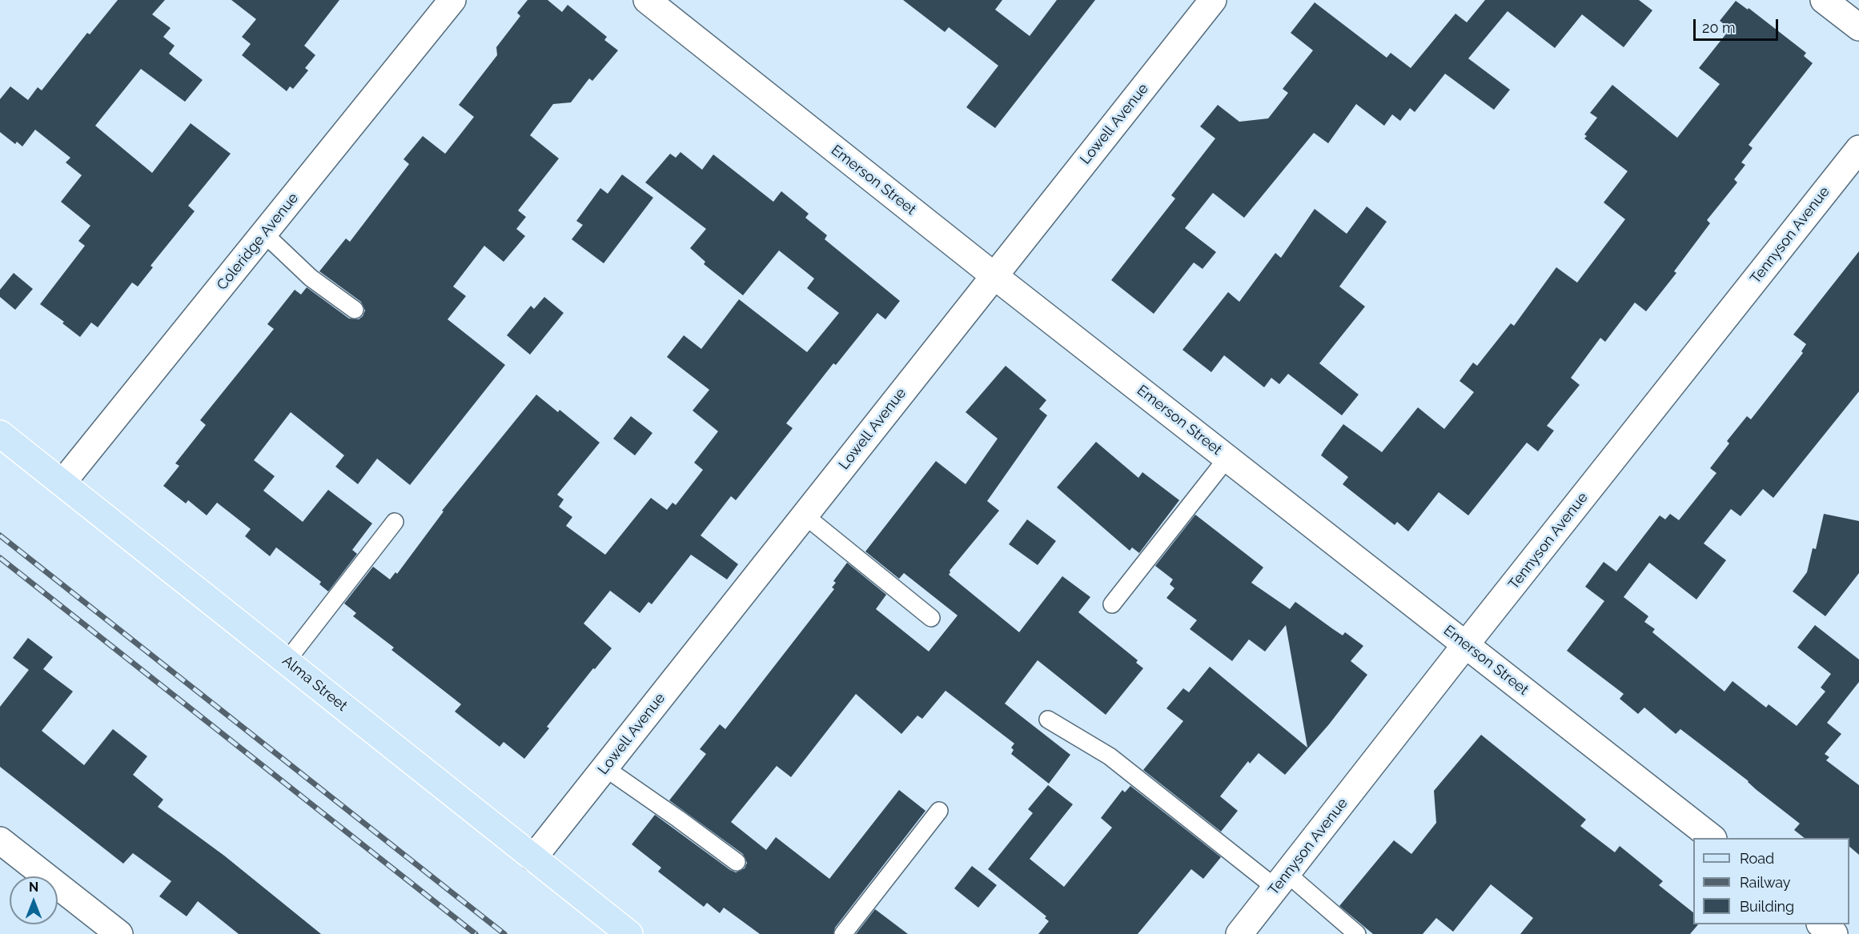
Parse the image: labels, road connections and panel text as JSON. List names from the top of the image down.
{
  "streets": {
    "main road": ["Alma Street"],
    "street": [
      "Lowell Avenue",
      "Emerson Street",
      "Tennyson Avenue",
      "Coleridge Avenue"
    ]
  },
  "crossings": [
    ["Lowell Avenue", "Emerson Street"],
    ["Lowell Avenue", "Alma Street"],
    ["Emerson Street", "Tennyson Avenue"],
    ["Coleridge Avenue", "Alma Street"]
  ],
  "legend": ["Road", "Railway", "Building"],
  "scale_bar": "20 m",
  "north": "top"
}
